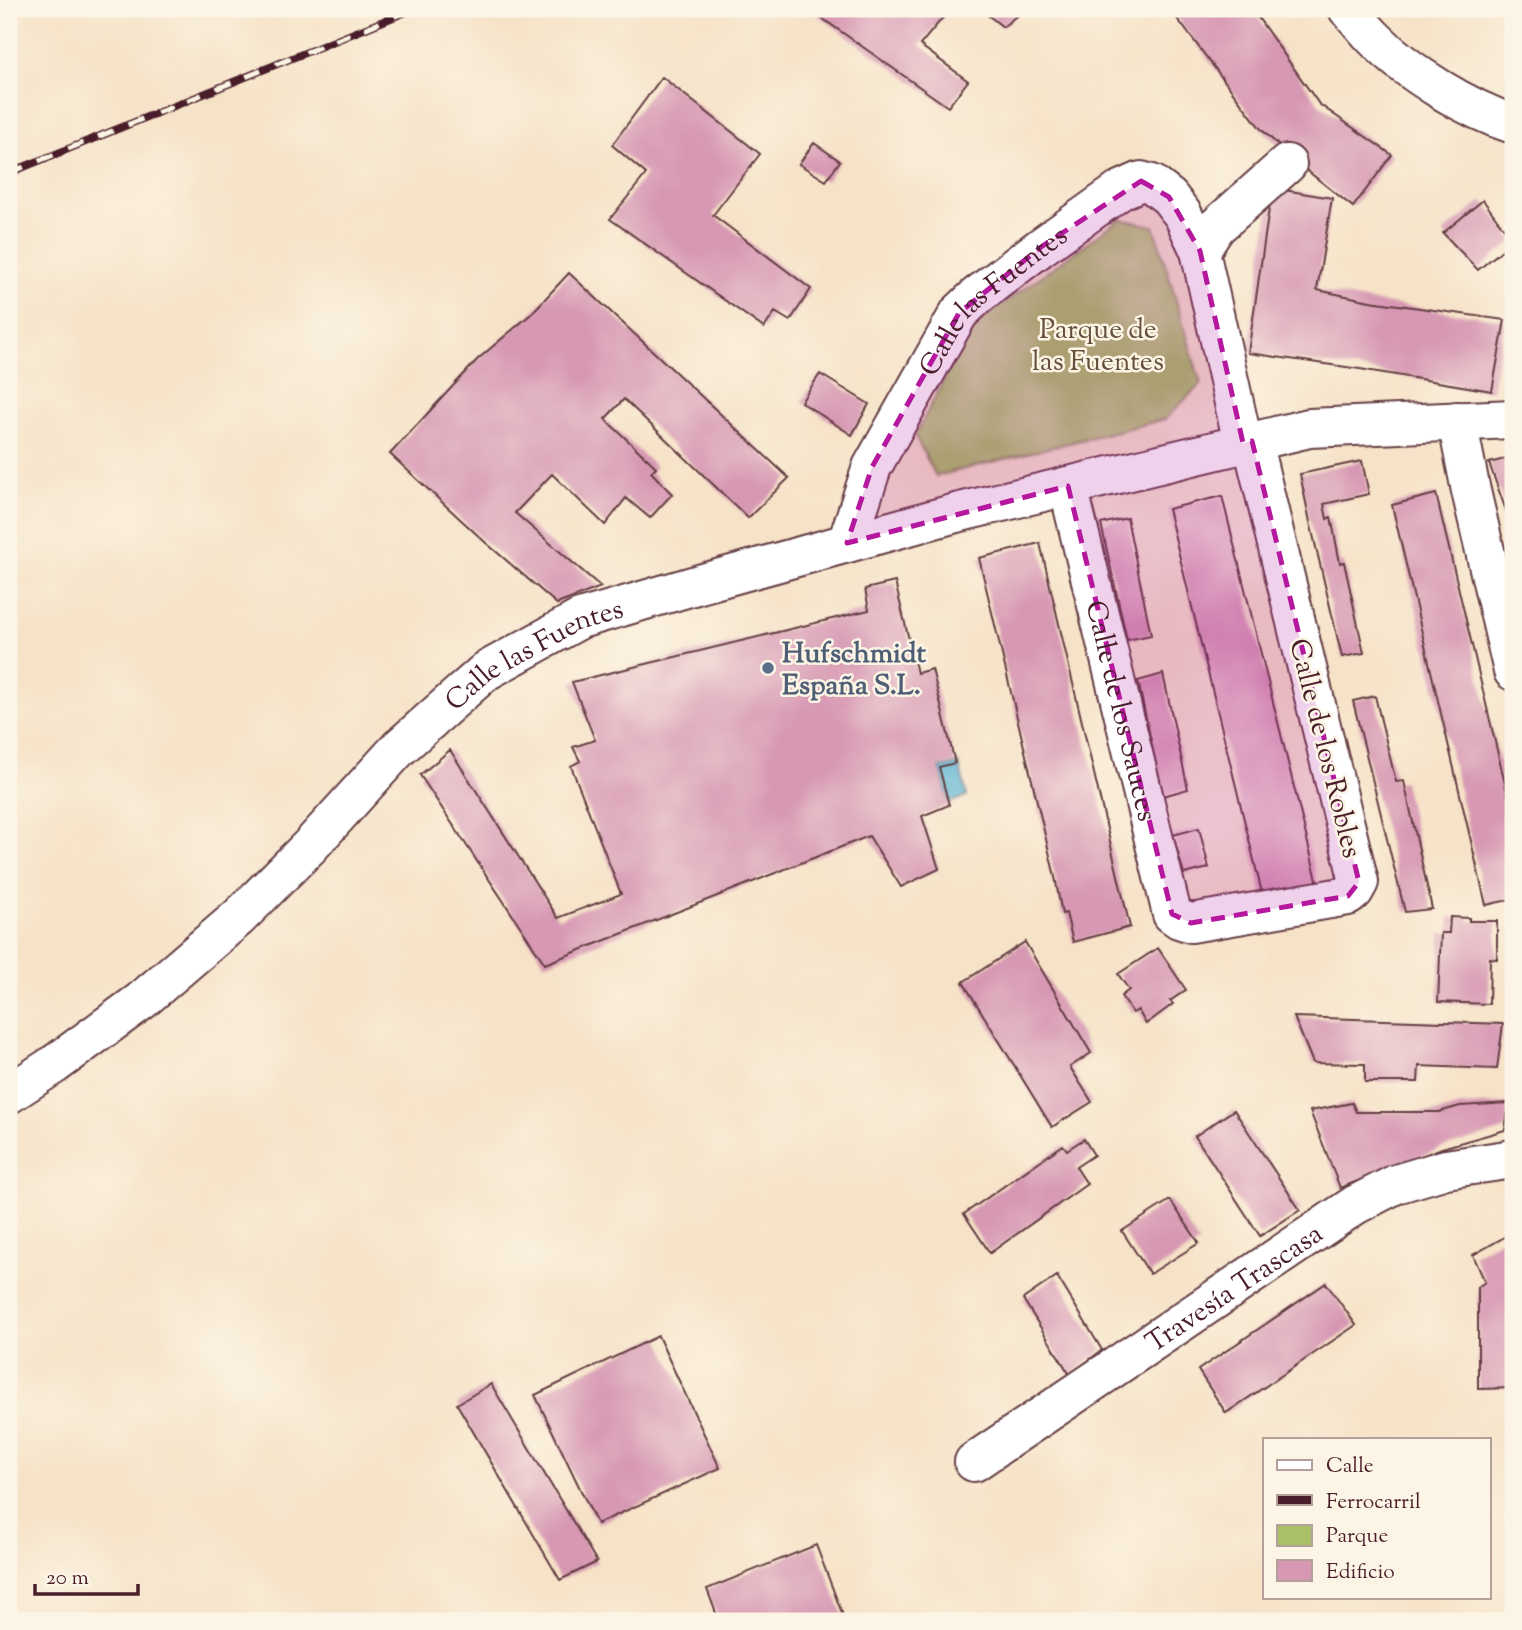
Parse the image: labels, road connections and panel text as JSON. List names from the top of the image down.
{
  "streets": {
    "street": [
      "Calle las Fuentes",
      "Calle de los Sauces",
      "Calle de los Robles",
      "Travesía Trascasa"
    ]
  },
  "crossings": [
    ["Calle las Fuentes", "Calle de los Sauces"],
    ["Calle las Fuentes", "Calle de los Robles"],
    ["Calle de los Sauces", "Calle de los Robles"]
  ],
  "parks": ["Parque de las Fuentes"],
  "places": ["Hufschmidt España S.L."],
  "legend": [
    "Calle",
    "Ferrocarril",
    "Parque",
    "Edificio"
  ],
  "scale_bar": "20 m"
}
